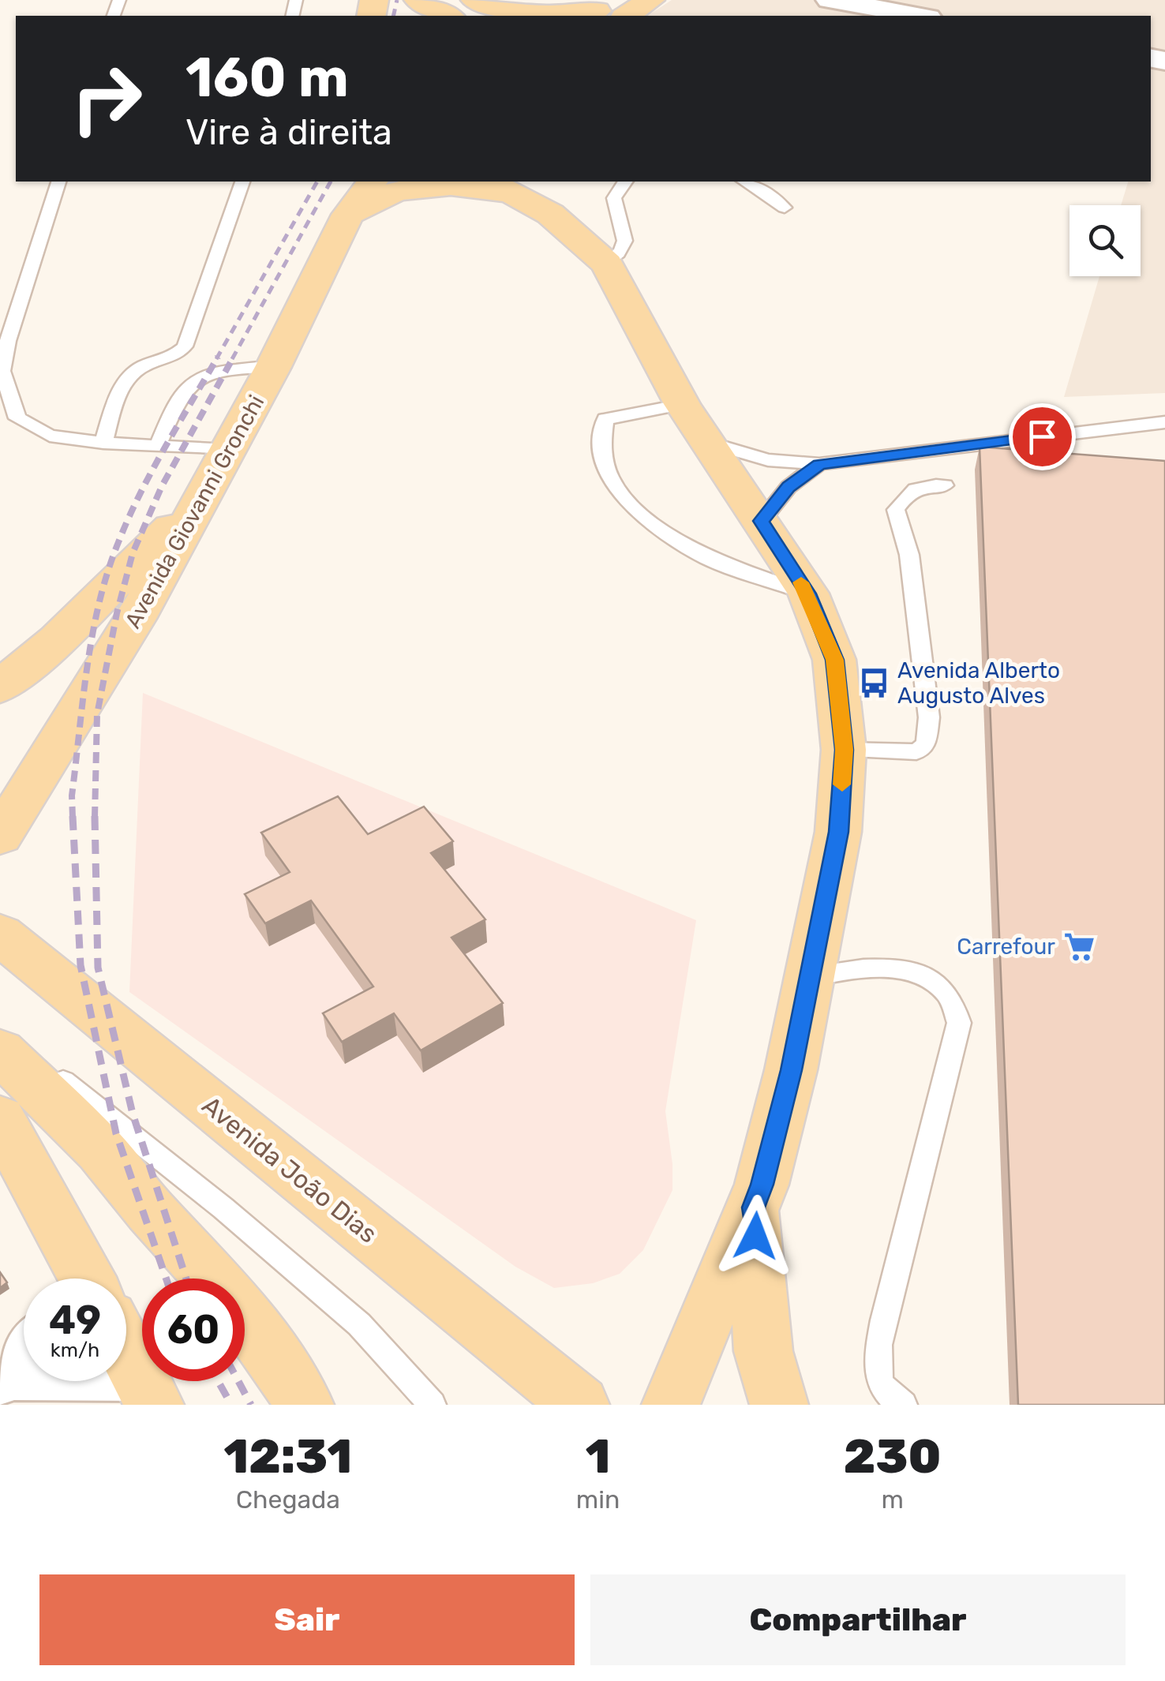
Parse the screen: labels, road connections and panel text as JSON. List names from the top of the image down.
{
  "streets": {
    "main road": ["Avenida Giovanni Gronchi", "Avenida João Dias"]
  },
  "places": {
    "bus stop": ["Avenida Alberto Augusto Alves"],
    "supermarket": ["Carrefour"]
  },
  "page": {
    "turn": ["160 m", "Vire à direita"],
    "speed": "49 km/h",
    "limit": "60",
    "eta": [
      "12:31",
      "Chegada",
      "1",
      "min",
      "230",
      "m"
    ],
    "buttons": ["Sair", "Compartilhar"]
  }
}
